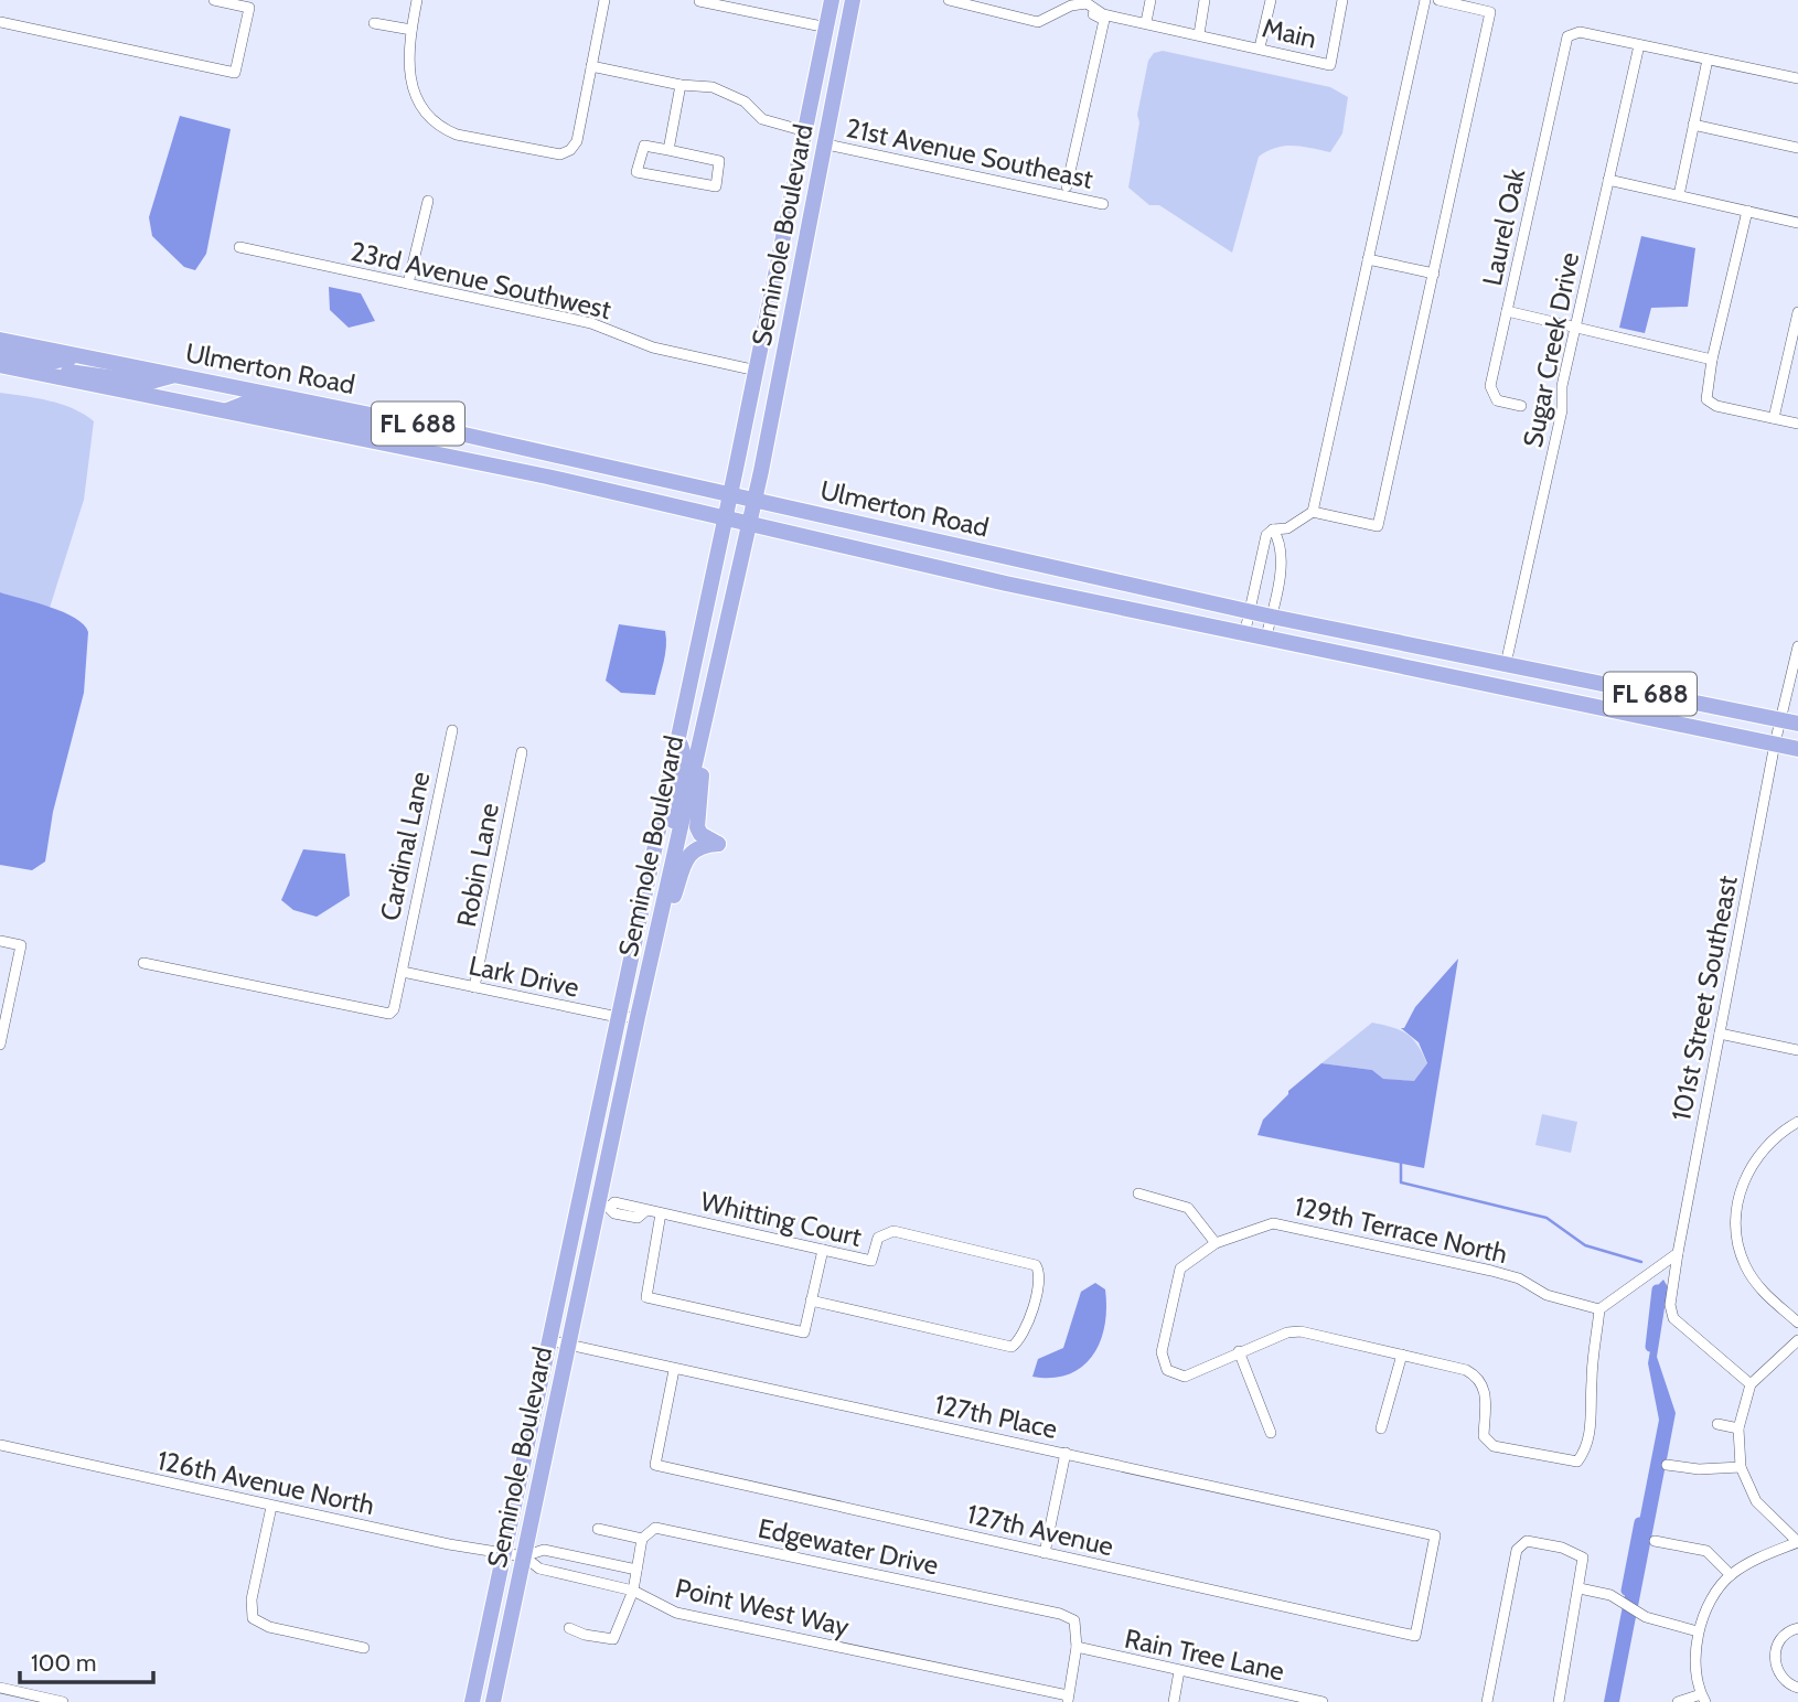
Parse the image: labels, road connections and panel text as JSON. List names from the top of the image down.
{
  "streets": {
    "main road": ["Seminole Boulevard", "Ulmerton Road", "FL 688"],
    "street": [
      "Main",
      "21st Avenue Southeast",
      "Laurel Oak",
      "23rd Avenue Southwest",
      "Sugar Creek Drive",
      "Cardinal Lane",
      "Robin Lane",
      "Lark Drive",
      "101st Street Southeast",
      "Whitting Court",
      "129th Terrace North",
      "127th Place",
      "126th Avenue North",
      "127th Avenue",
      "Edgewater Drive",
      "Point West Way",
      "Rain Tree Lane"
    ]
  },
  "crossings": [
    ["21st Avenue Southeast", "Seminole Boulevard"],
    ["Laurel Oak", "Sugar Creek Drive"],
    ["Seminole Boulevard", "23rd Avenue Southwest"],
    ["Seminole Boulevard", "Ulmerton Road"],
    ["Seminole Boulevard", "Lark Drive"],
    ["Seminole Boulevard", "Whitting Court"],
    ["Seminole Boulevard", "127th Place"],
    ["Seminole Boulevard", "126th Avenue North"],
    ["Seminole Boulevard", "Point West Way"],
    ["Sugar Creek Drive", "Ulmerton Road"],
    ["Ulmerton Road", "101st Street Southeast"],
    ["Cardinal Lane", "Lark Drive"],
    ["Robin Lane", "Lark Drive"],
    ["127th Place", "127th Avenue"],
    ["126th Avenue North", "Point West Way"],
    ["Edgewater Drive", "Rain Tree Lane"]
  ],
  "scale_bar": "100 m"
}
